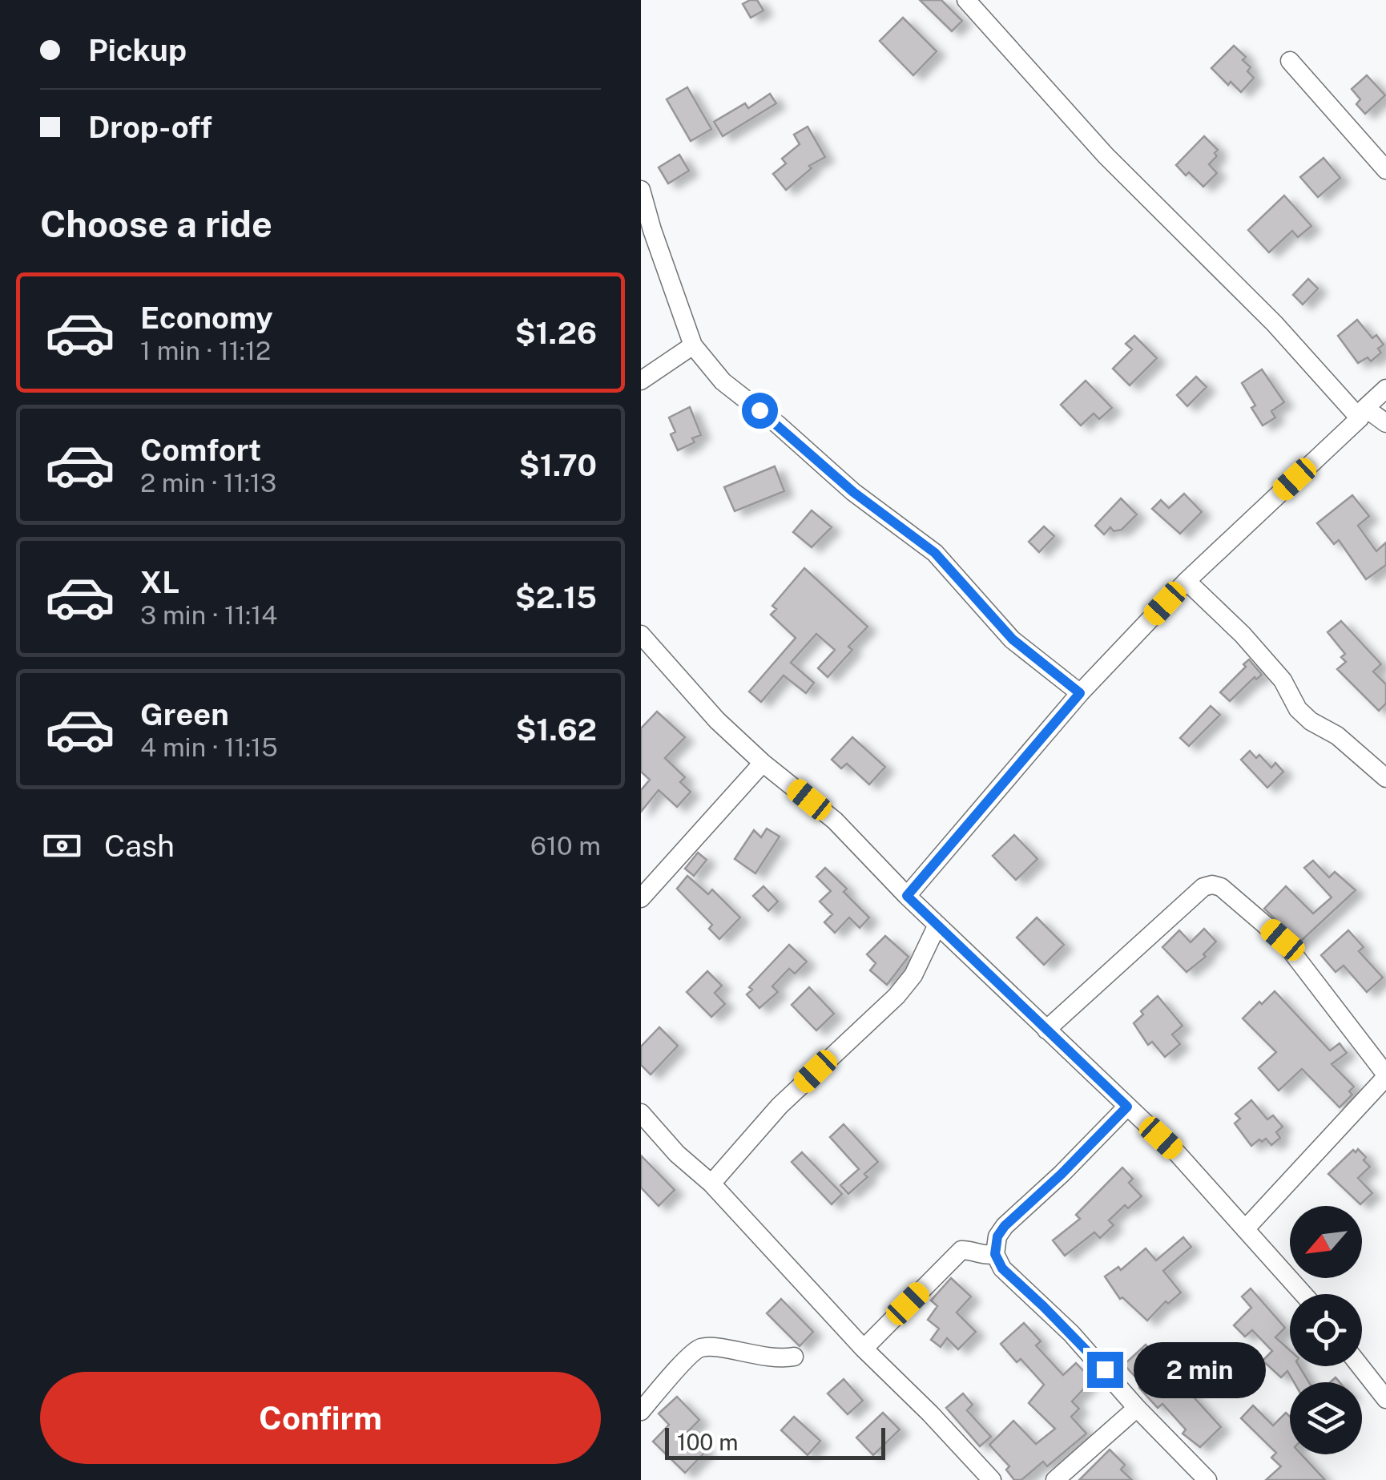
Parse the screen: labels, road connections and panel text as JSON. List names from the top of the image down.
{
  "scale_bar": "100 m",
  "north": "bottom left",
  "page": {
    "banner": ["Pickup", "Drop-off"],
    "heading": "Choose a ride",
    "list": [
      {
        "name": "Economy",
        "note": "1 min · 11:12",
        "value": "$1.26"
      },
      {
        "name": "Comfort",
        "note": "2 min · 11:13",
        "value": "$1.70"
      },
      {
        "name": "XL",
        "note": "3 min · 11:14",
        "value": "$2.15"
      },
      {
        "name": "Green",
        "note": "4 min · 11:15",
        "value": "$1.62"
      }
    ],
    "pay": ["Cash", "610 m"],
    "bubble": "2 min",
    "buttons": "Confirm",
    "scale": "100 m"
  }
}
